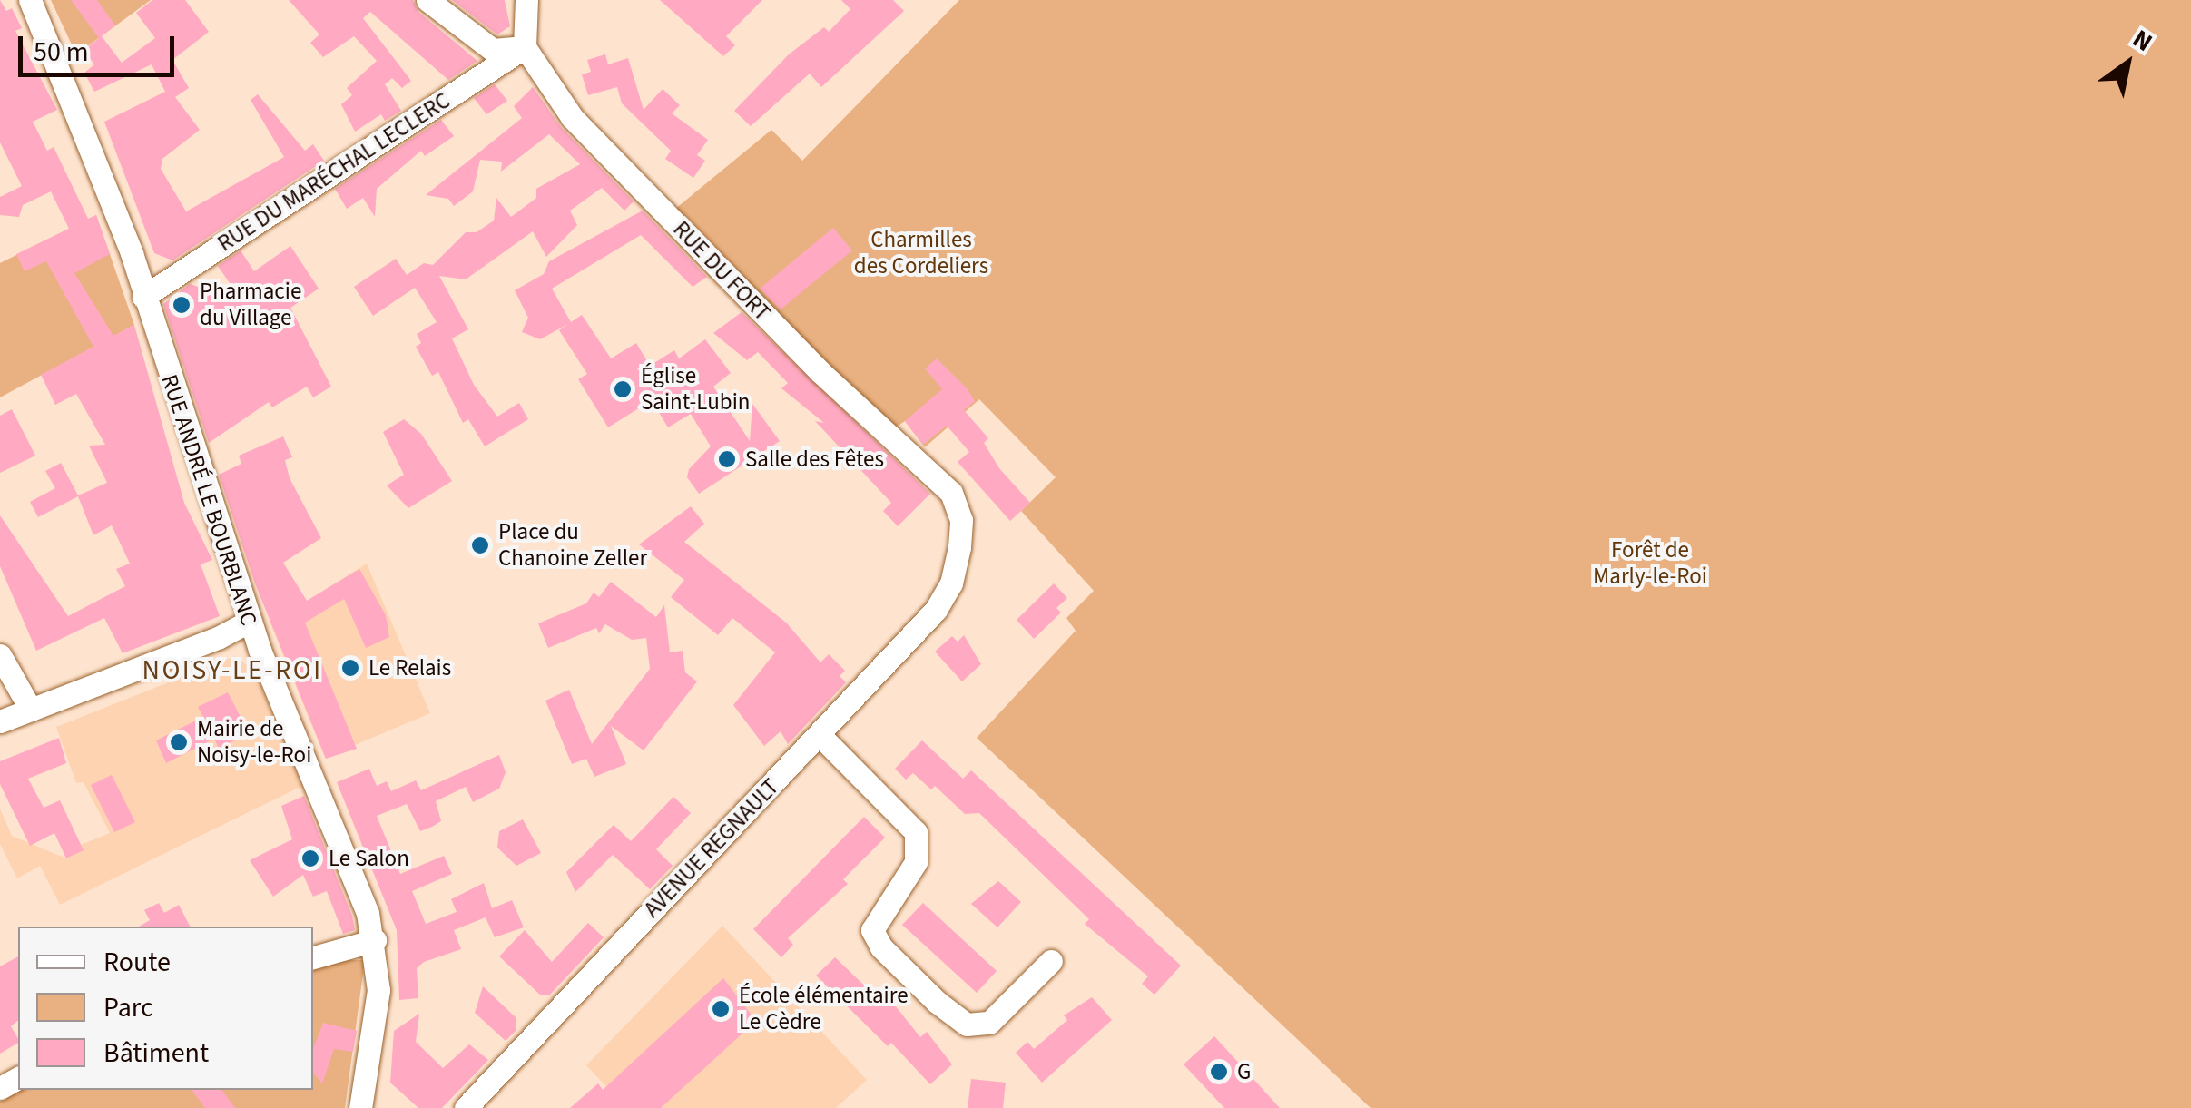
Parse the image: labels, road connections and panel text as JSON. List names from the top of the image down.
{
  "streets": {
    "street": [
      "RUE DU MARÉCHAL LECLERC",
      "RUE DU FORT",
      "RUE ANDRÉ LE BOURBLANC",
      "AVENUE REGNAULT"
    ]
  },
  "crossings": [
    ["RUE DU MARÉCHAL LECLERC", "RUE DU FORT"],
    ["RUE DU MARÉCHAL LECLERC", "RUE ANDRÉ LE BOURBLANC"],
    ["RUE DU FORT", "AVENUE REGNAULT"]
  ],
  "districts": ["NOISY-LE-ROI"],
  "parks": ["Charmilles des Cordeliers", "Forêt de Marly-le-Roi"],
  "places": [
    "Pharmacie du Village",
    "Église Saint-Lubin",
    "Salle des Fêtes",
    "Place du Chanoine Zeller",
    "Le Relais",
    "Mairie de Noisy-le-Roi",
    "Le Salon",
    "École élémentaire Le Cèdre",
    "G"
  ],
  "legend": ["Route", "Parc", "Bâtiment"],
  "scale_bar": "50 m",
  "north": "top right"
}
